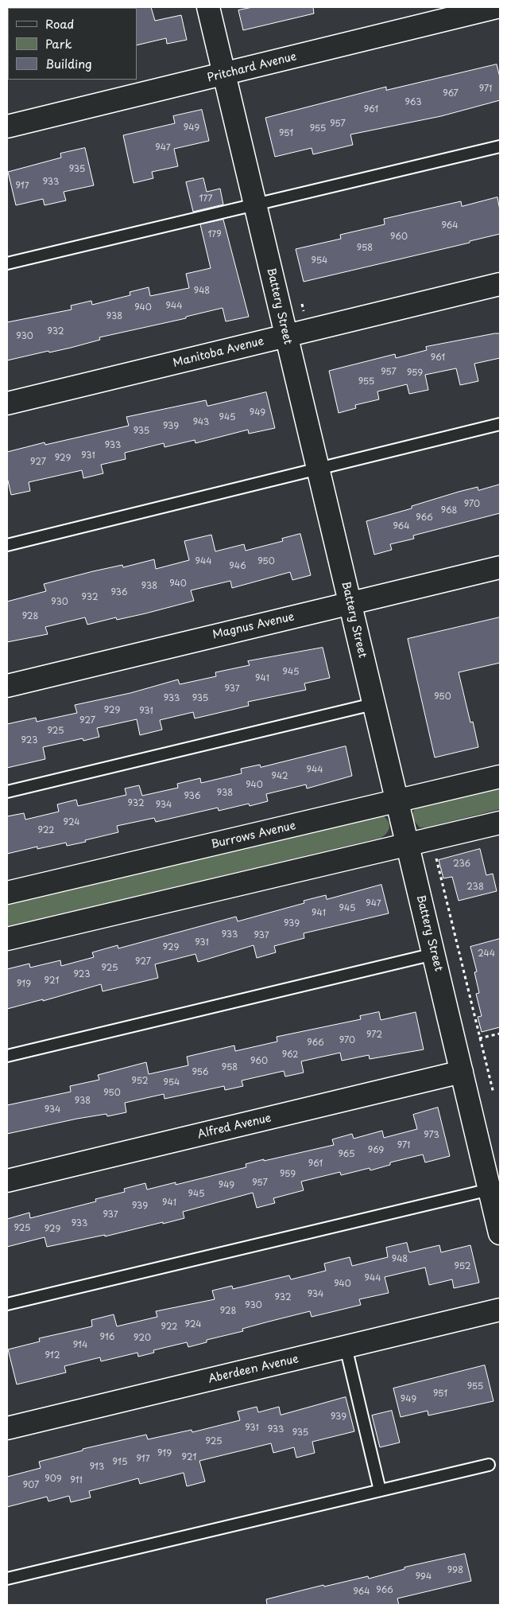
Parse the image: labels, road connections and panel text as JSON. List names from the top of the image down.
{
  "streets": {
    "street": [
      "Pritchard Avenue",
      "Battery Street",
      "Manitoba Avenue",
      "Magnus Avenue",
      "Burrows Avenue",
      "Alfred Avenue",
      "Aberdeen Avenue"
    ]
  },
  "crossings": [
    ["Pritchard Avenue", "Battery Street"],
    ["Battery Street", "Manitoba Avenue"],
    ["Battery Street", "Magnus Avenue"],
    ["Battery Street", "Burrows Avenue"],
    ["Battery Street", "Alfred Avenue"]
  ],
  "house_numbers": [
    "971",
    "967",
    "963",
    "961",
    "957",
    "949",
    "955",
    "951",
    "947",
    "935",
    "933",
    "917",
    "177",
    "964",
    "179",
    "960",
    "958",
    "954",
    "948",
    "944",
    "940",
    "938",
    "932",
    "930",
    "961",
    "957",
    "959",
    "955",
    "949",
    "945",
    "943",
    "939",
    "935",
    "933",
    "931",
    "929",
    "927",
    "970",
    "968",
    "966",
    "964",
    "944",
    "950",
    "946",
    "940",
    "938",
    "936",
    "932",
    "930",
    "928",
    "945",
    "941",
    "937",
    "950",
    "933",
    "935",
    "929",
    "931",
    "927",
    "925",
    "923",
    "944",
    "942",
    "940",
    "938",
    "936",
    "932",
    "934",
    "924",
    "922",
    "236",
    "238",
    "947",
    "945",
    "941",
    "939",
    "933",
    "937",
    "931",
    "929",
    "244",
    "927",
    "925",
    "923",
    "921",
    "919",
    "972",
    "970",
    "966",
    "962",
    "960",
    "958",
    "956",
    "952",
    "954",
    "950",
    "938",
    "934",
    "973",
    "971",
    "969",
    "965",
    "961",
    "959",
    "957",
    "949",
    "945",
    "941",
    "939",
    "937",
    "933",
    "925",
    "929",
    "948",
    "952",
    "944",
    "940",
    "934",
    "932",
    "930",
    "928",
    "924",
    "922",
    "916",
    "920",
    "914",
    "912",
    "955",
    "951",
    "949",
    "939",
    "931",
    "933",
    "935",
    "925",
    "919",
    "921",
    "917",
    "915",
    "913",
    "909",
    "911",
    "907",
    "998",
    "994",
    "966",
    "964"
  ],
  "legend": ["Road", "Park", "Building"]
}
